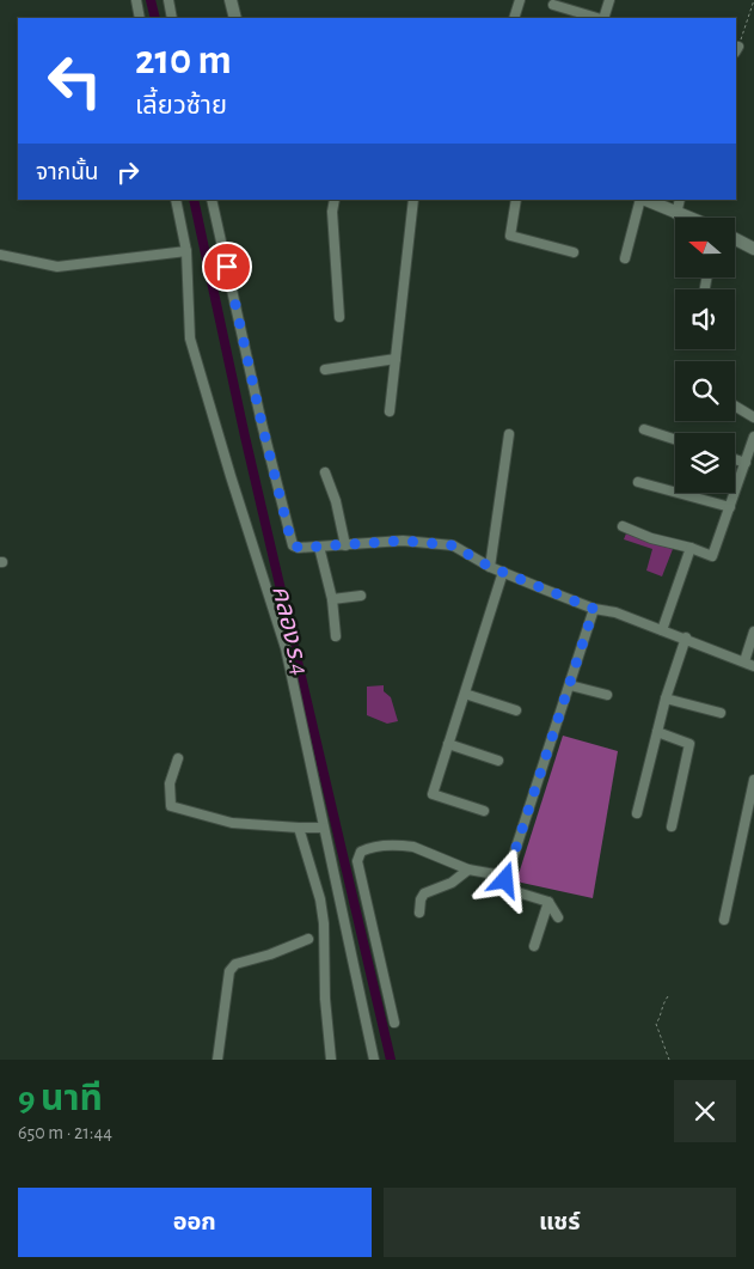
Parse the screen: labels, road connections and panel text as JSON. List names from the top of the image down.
{
  "water": ["คลอง ร.4"],
  "north": "left",
  "page": {
    "turn": ["210 m", "เลี้ยวซ้าย"],
    "then": "จากนั้น",
    "heading": ["9 นาที", "650 m · 21:44"],
    "buttons": ["ออก", "แชร์"]
  }
}
